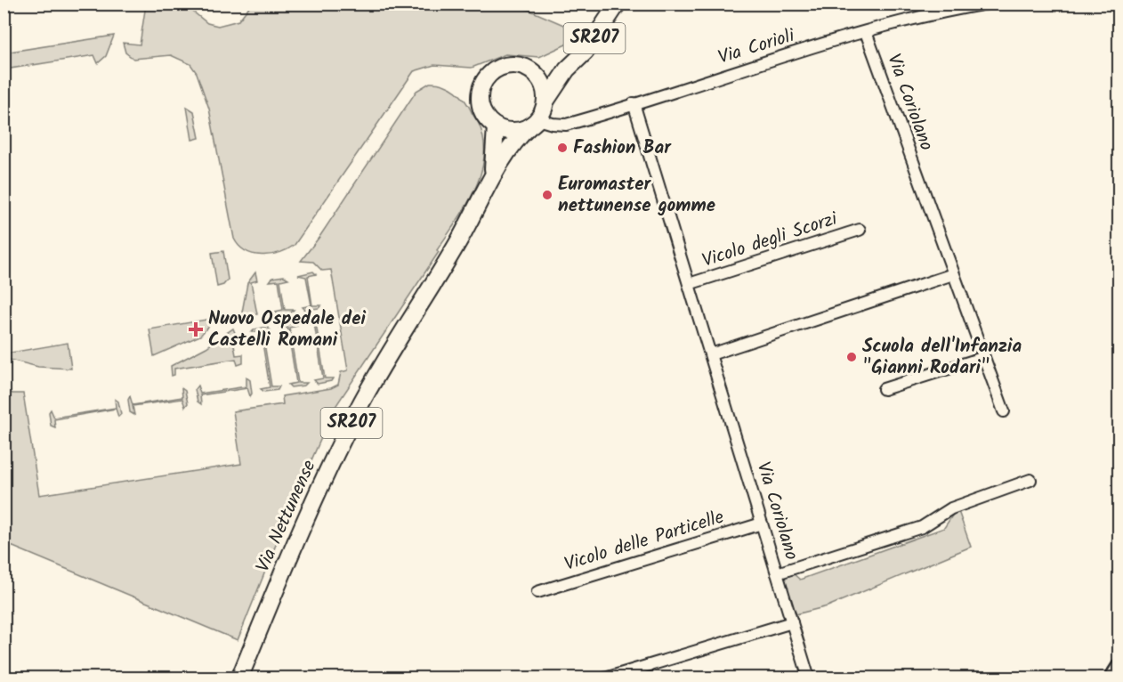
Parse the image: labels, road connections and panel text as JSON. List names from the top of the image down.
{
  "streets": {
    "main road": ["SR207", "Via Nettunense"],
    "street": [
      "Via Corioli",
      "Via Coriolano",
      "Vicolo degli Scorzi",
      "Vicolo delle Particelle"
    ]
  },
  "crossings": [
    ["SR207", "Via Corioli"],
    ["SR207", "Via Nettunense"],
    ["Via Corioli", "Via Coriolano"],
    ["Via Corioli", "Via Nettunense"],
    ["Via Coriolano", "Vicolo degli Scorzi"],
    ["Via Coriolano", "Vicolo delle Particelle"]
  ],
  "places": {
    "other": ["Fashion Bar", "Euromaster nettunense gomme", "Scuola dell'Infanzia \"Gianni Rodari\""],
    "health": ["Nuovo Ospedale dei Castelli Romani"]
  }
}
